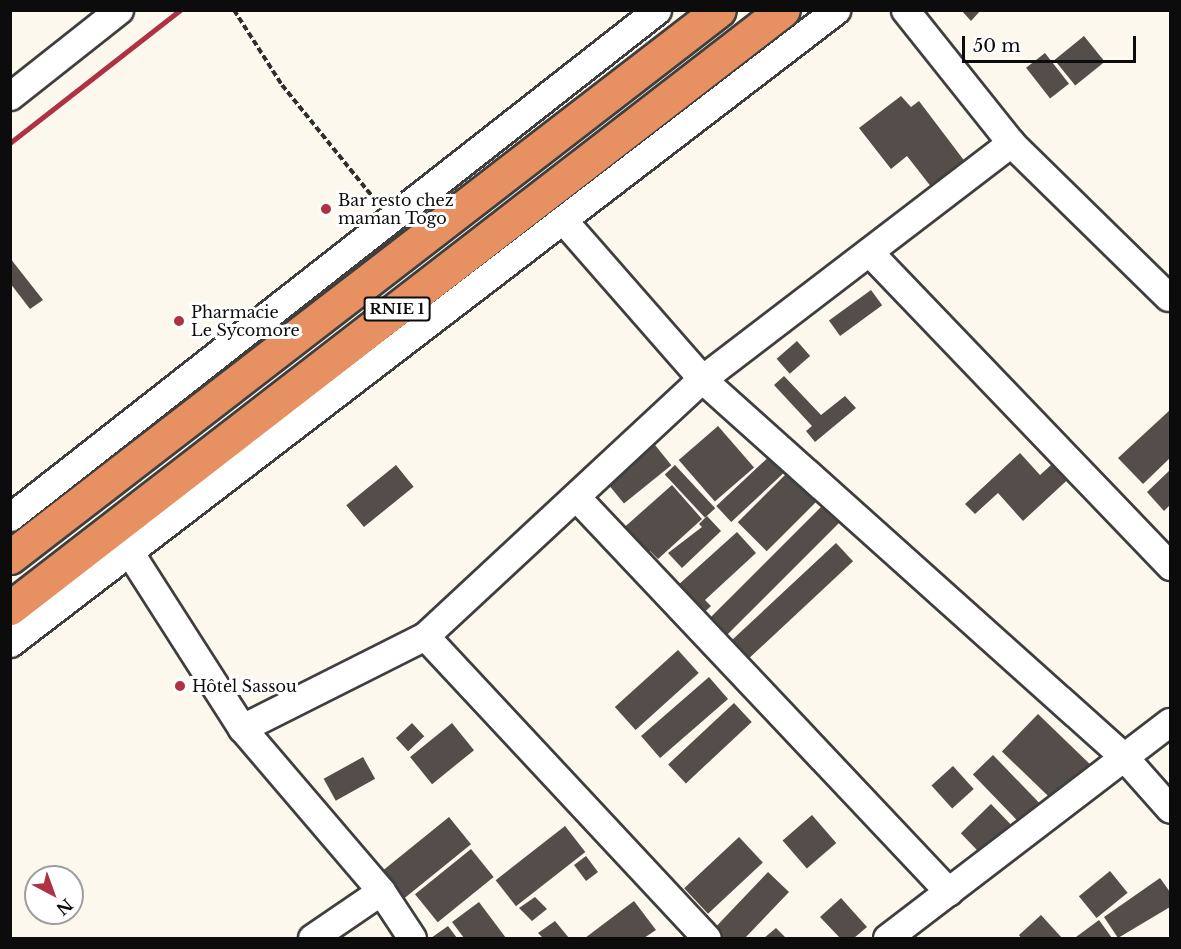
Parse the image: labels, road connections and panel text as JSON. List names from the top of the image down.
{
  "streets": {
    "highway": ["RNIE 1"]
  },
  "places": ["Bar resto chez maman Togo", "Pharmacie Le Sycomore", "Hôtel Sassou"],
  "scale_bar": "50 m",
  "north": "bottom right"
}
